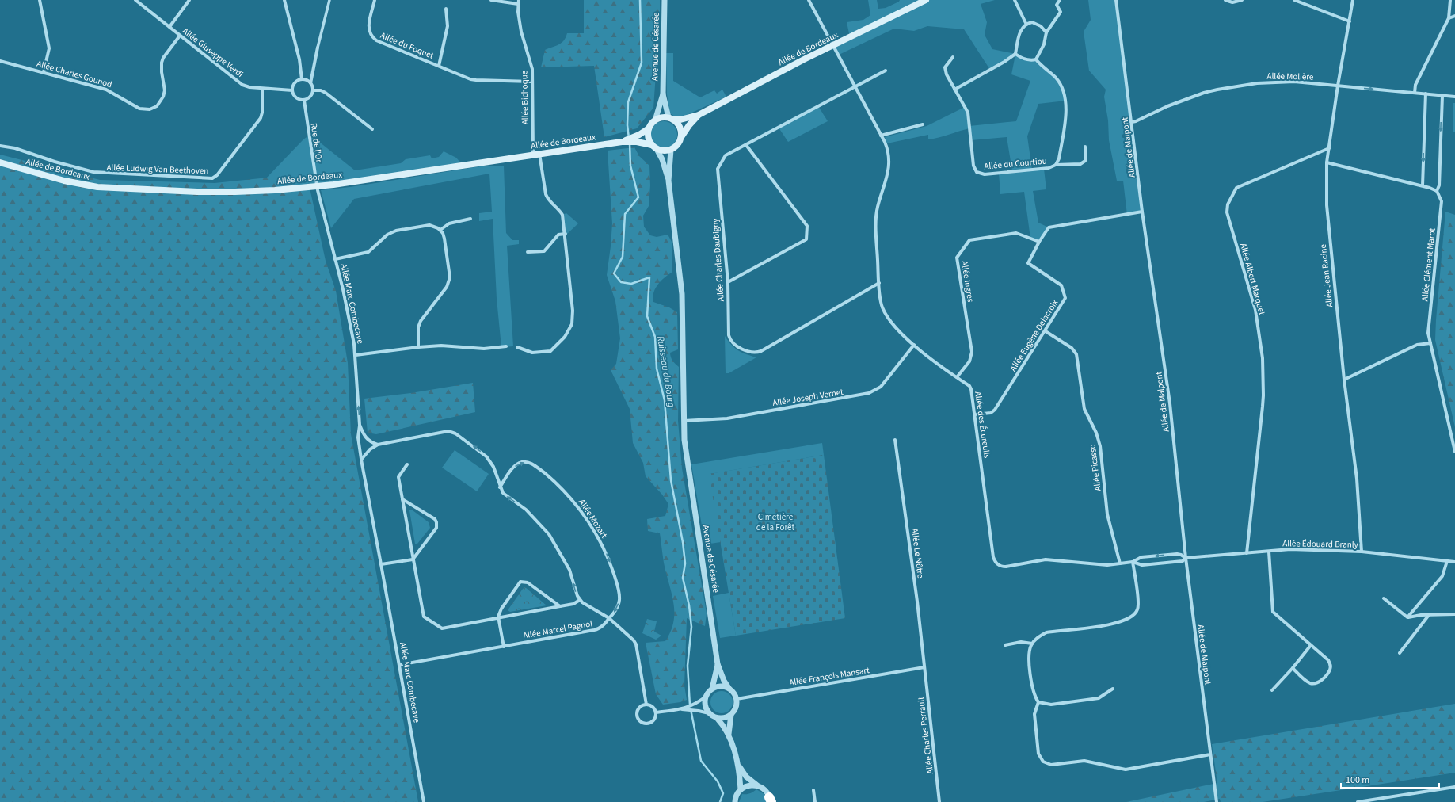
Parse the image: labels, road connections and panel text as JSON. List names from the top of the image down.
{
  "streets": {
    "main road": ["Allée de Bordeaux"],
    "street": [
      "Allée du Foquet",
      "Avenue de Césarée",
      "Allée Giuseppe Verdi",
      "Allée Charles Gounod",
      "Allée Molière",
      "Allée Bichoque",
      "Rue de l'Or",
      "Allée de Malpont",
      "Allée du Courtiou",
      "Allée Ludwig Van Beethoven",
      "Allée Charles Daubigny",
      "Allée Clément Marot",
      "Allée Jean Racine",
      "Allée Albert Marquet",
      "Allée Ingres",
      "Allée Marc Combecave",
      "Allée Eugène Delacroix",
      "Allée Joseph Vernet",
      "Allée des Écureuils",
      "Allée Picasso",
      "Allée Mozart",
      "Allée Édouard Branly",
      "Allée Le Nôtre",
      "Allée Marcel Pagnol",
      "Allée François Mansart",
      "Allée Charles Perrault"
    ]
  },
  "crossings": [
    ["Allée du Foquet", "Allée Bichoque"],
    ["Avenue de Césarée", "Allée de Bordeaux"],
    ["Avenue de Césarée", "Allée Joseph Vernet"],
    ["Avenue de Césarée", "Allée François Mansart"],
    ["Allée de Bordeaux", "Allée Bichoque"],
    ["Allée de Bordeaux", "Rue de l'Or"],
    ["Allée de Bordeaux", "Allée Marc Combecave"],
    ["Allée de Bordeaux", "Allée des Écureuils"],
    ["Allée Giuseppe Verdi", "Allée Charles Gounod"],
    ["Allée Giuseppe Verdi", "Rue de l'Or"],
    ["Allée Giuseppe Verdi", "Allée Ludwig Van Beethoven"],
    ["Allée Molière", "Allée de Malpont"],
    ["Allée Molière", "Allée Jean Racine"],
    ["Rue de l'Or", "Allée Marc Combecave"],
    ["Allée de Malpont", "Allée Eugène Delacroix"],
    ["Allée de Malpont", "Allée des Écureuils"],
    ["Allée de Malpont", "Allée Édouard Branly"],
    ["Allée Charles Daubigny", "Allée des Écureuils"],
    ["Allée Jean Racine", "Allée Albert Marquet"],
    ["Allée Jean Racine", "Allée Édouard Branly"],
    ["Allée Albert Marquet", "Allée Édouard Branly"],
    ["Allée Ingres", "Allée Eugène Delacroix"],
    ["Allée Ingres", "Allée des Écureuils"],
    ["Allée Marc Combecave", "Allée Marcel Pagnol"],
    ["Allée Eugène Delacroix", "Allée des Écureuils"],
    ["Allée Eugène Delacroix", "Allée Picasso"],
    ["Allée Joseph Vernet", "Allée des Écureuils"],
    ["Allée des Écureuils", "Allée Picasso"],
    ["Allée des Écureuils", "Allée Édouard Branly"],
    ["Allée Mozart", "Allée Marcel Pagnol"],
    ["Allée Le Nôtre", "Allée François Mansart"],
    ["Allée Le Nôtre", "Allée Charles Perrault"],
    ["Allée François Mansart", "Allée Charles Perrault"]
  ],
  "water": ["Ruisseau du Bourg"],
  "parks": ["Cimetière de la Forêt"],
  "scale_bar": "100 m"
}
